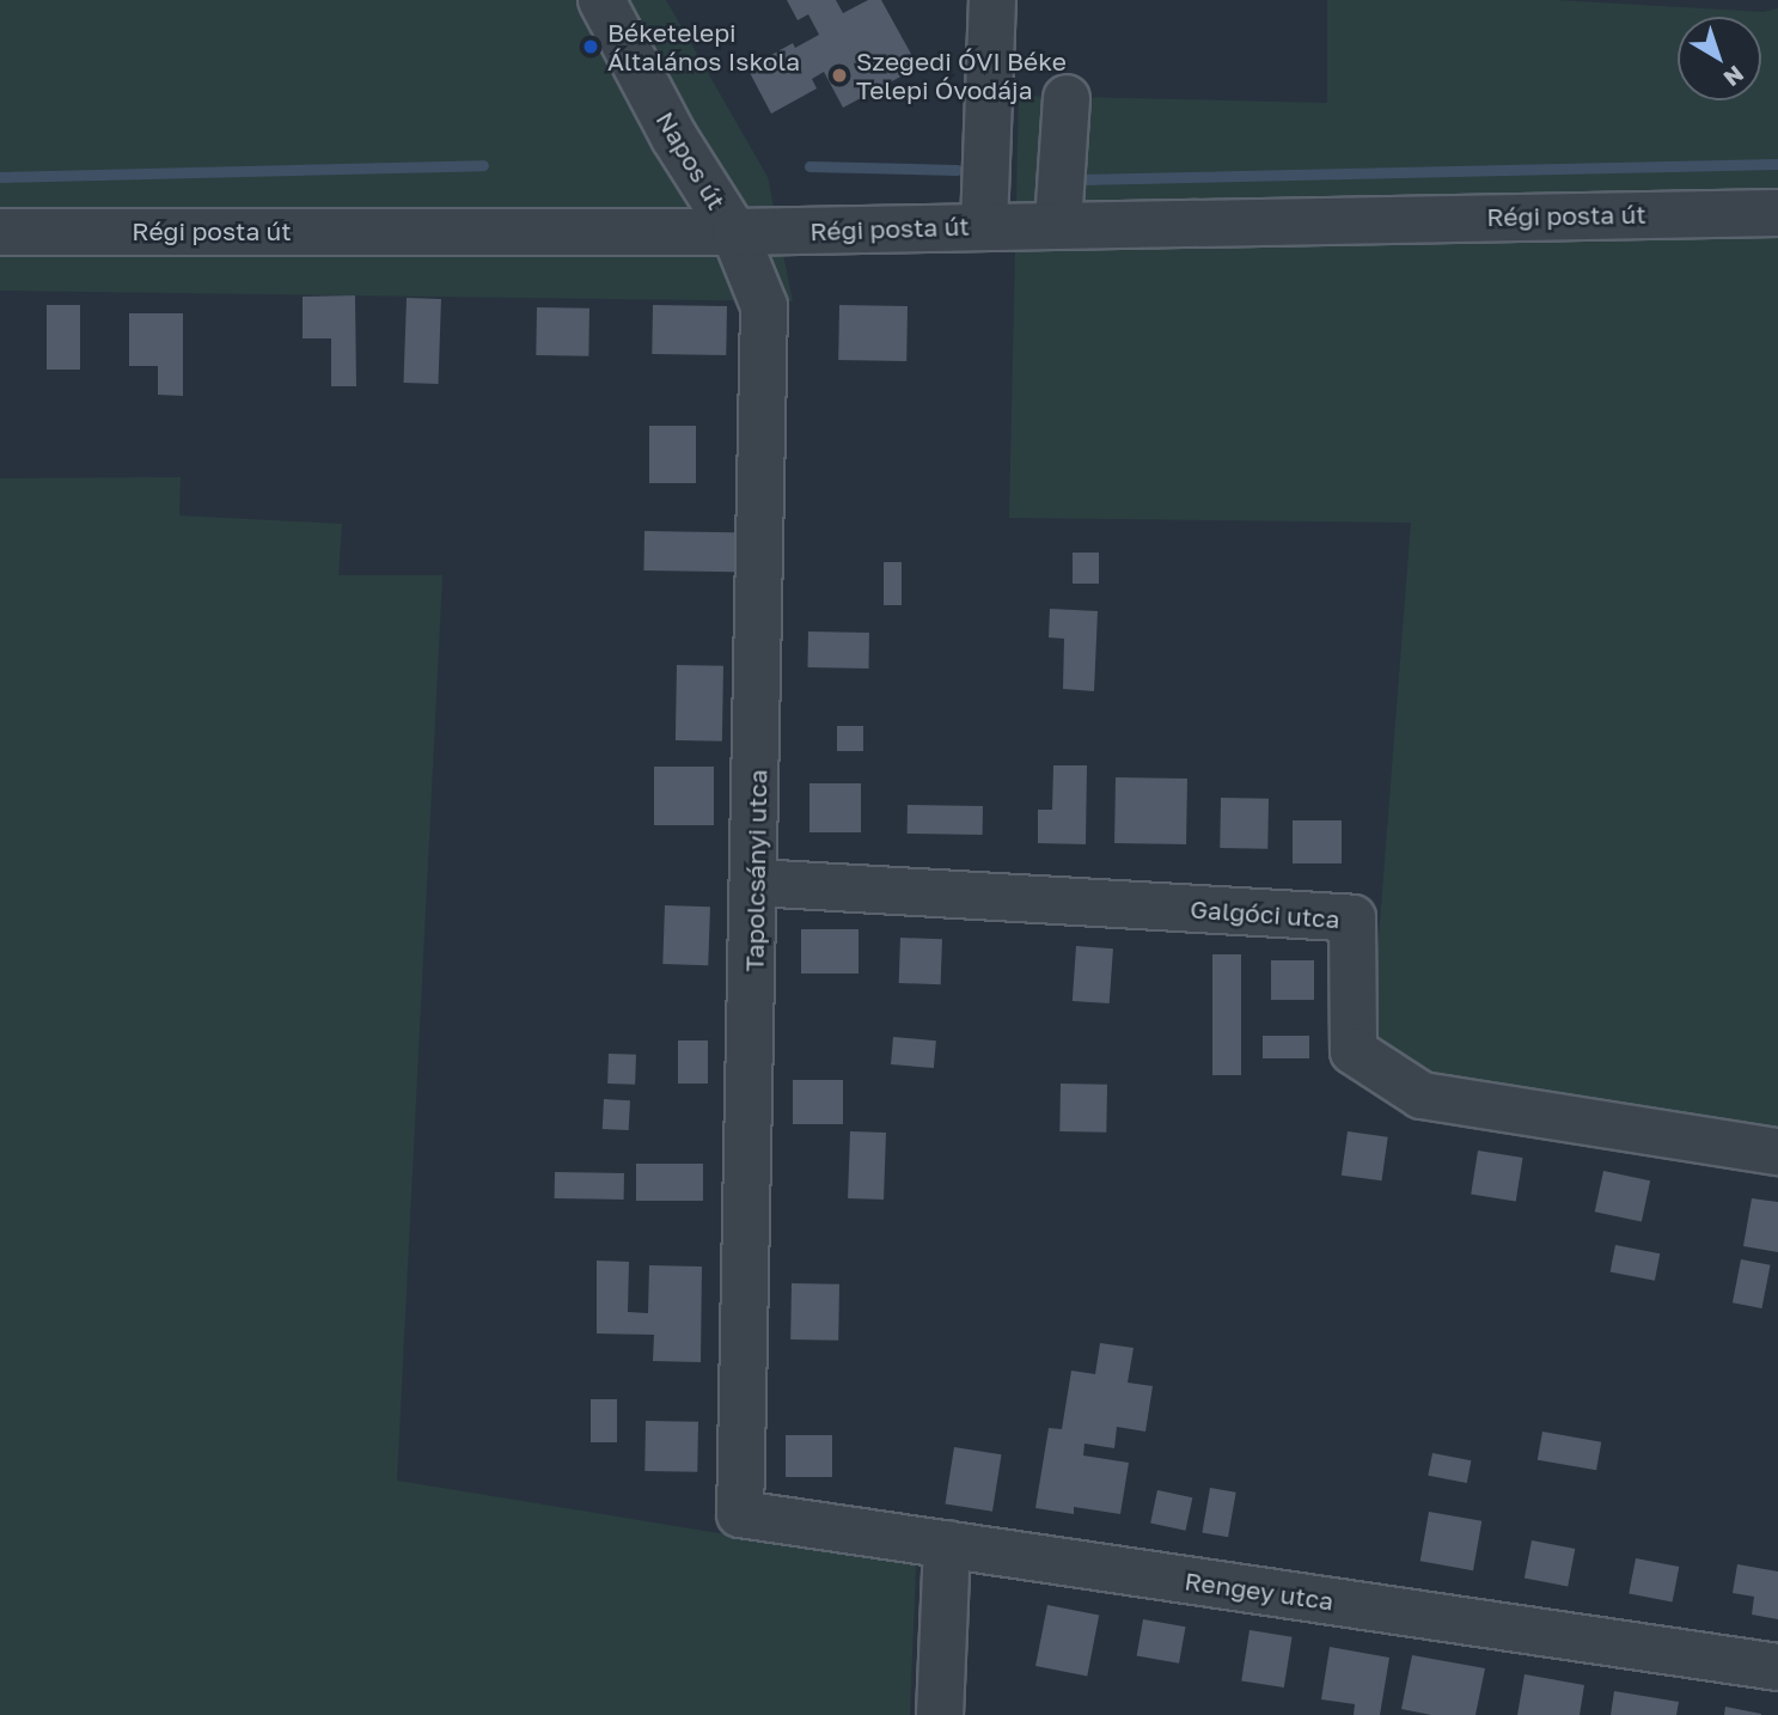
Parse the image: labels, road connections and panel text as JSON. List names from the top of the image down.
{
  "streets": {
    "street": [
      "Napos út",
      "Régi posta út",
      "Tapolcsányi utca",
      "Galgóci utca",
      "Rengey utca"
    ]
  },
  "crossings": [
    ["Napos út", "Régi posta út"],
    ["Napos út", "Tapolcsányi utca"],
    ["Régi posta út", "Tapolcsányi utca"],
    ["Tapolcsányi utca", "Galgóci utca"],
    ["Tapolcsányi utca", "Rengey utca"]
  ],
  "places": ["Béketelepi Általános Iskola", "Szegedi ÓVI Béke Telepi Óvodája"],
  "north": "bottom right"
}
